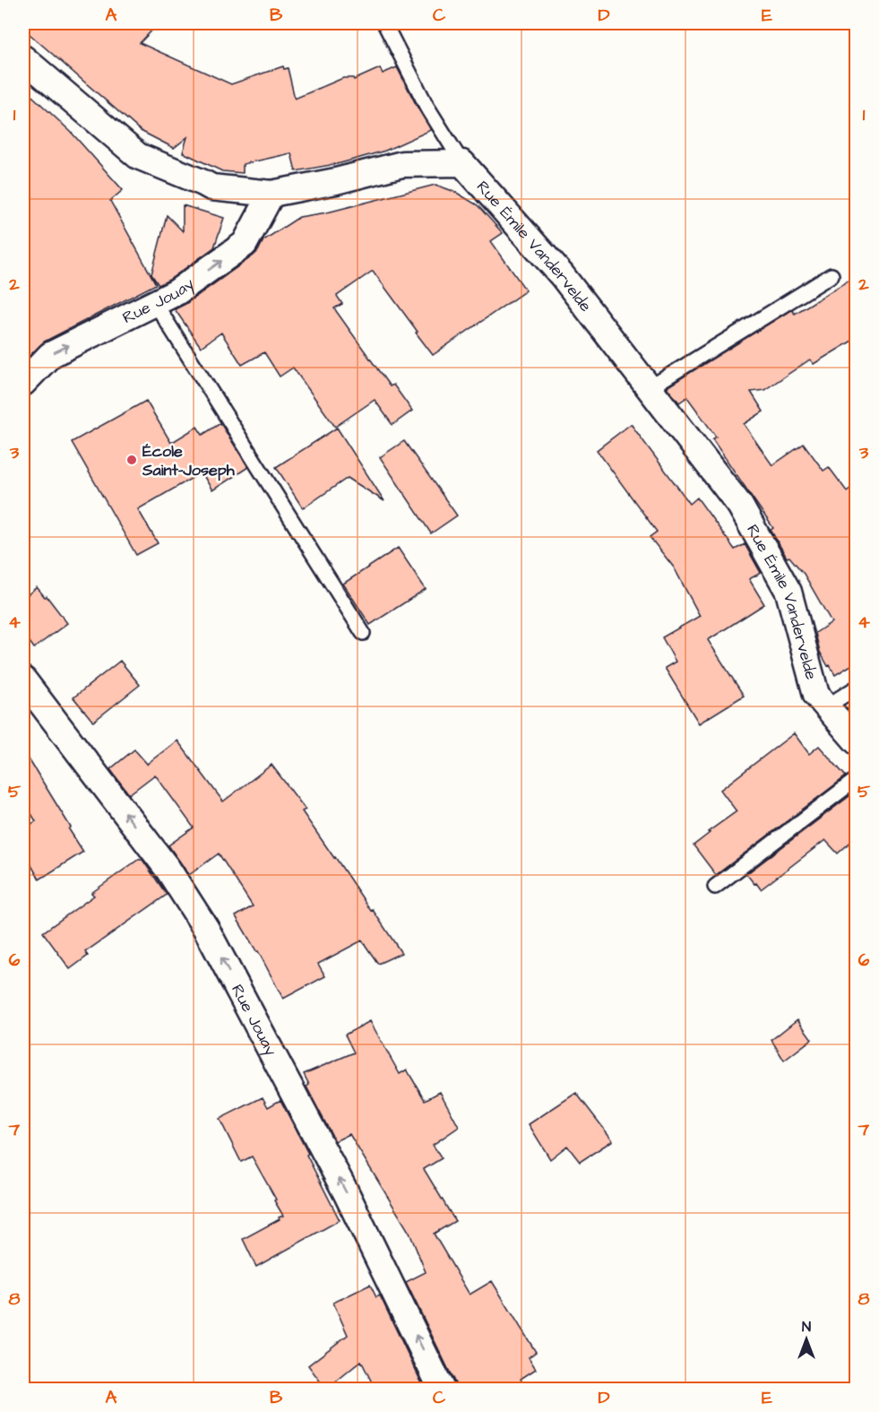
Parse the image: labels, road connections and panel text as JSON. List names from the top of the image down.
{
  "streets": {
    "street": ["Rue Émile Vandervelde", "Rue Jouay"]
  },
  "places": ["École Saint-Joseph"],
  "north": "top",
  "grid": {
    "columns": [
      "A",
      "B",
      "C",
      "D",
      "E"
    ],
    "rows": [
      "1",
      "2",
      "3",
      "4",
      "5",
      "6",
      "7",
      "8"
    ]
  }
}
